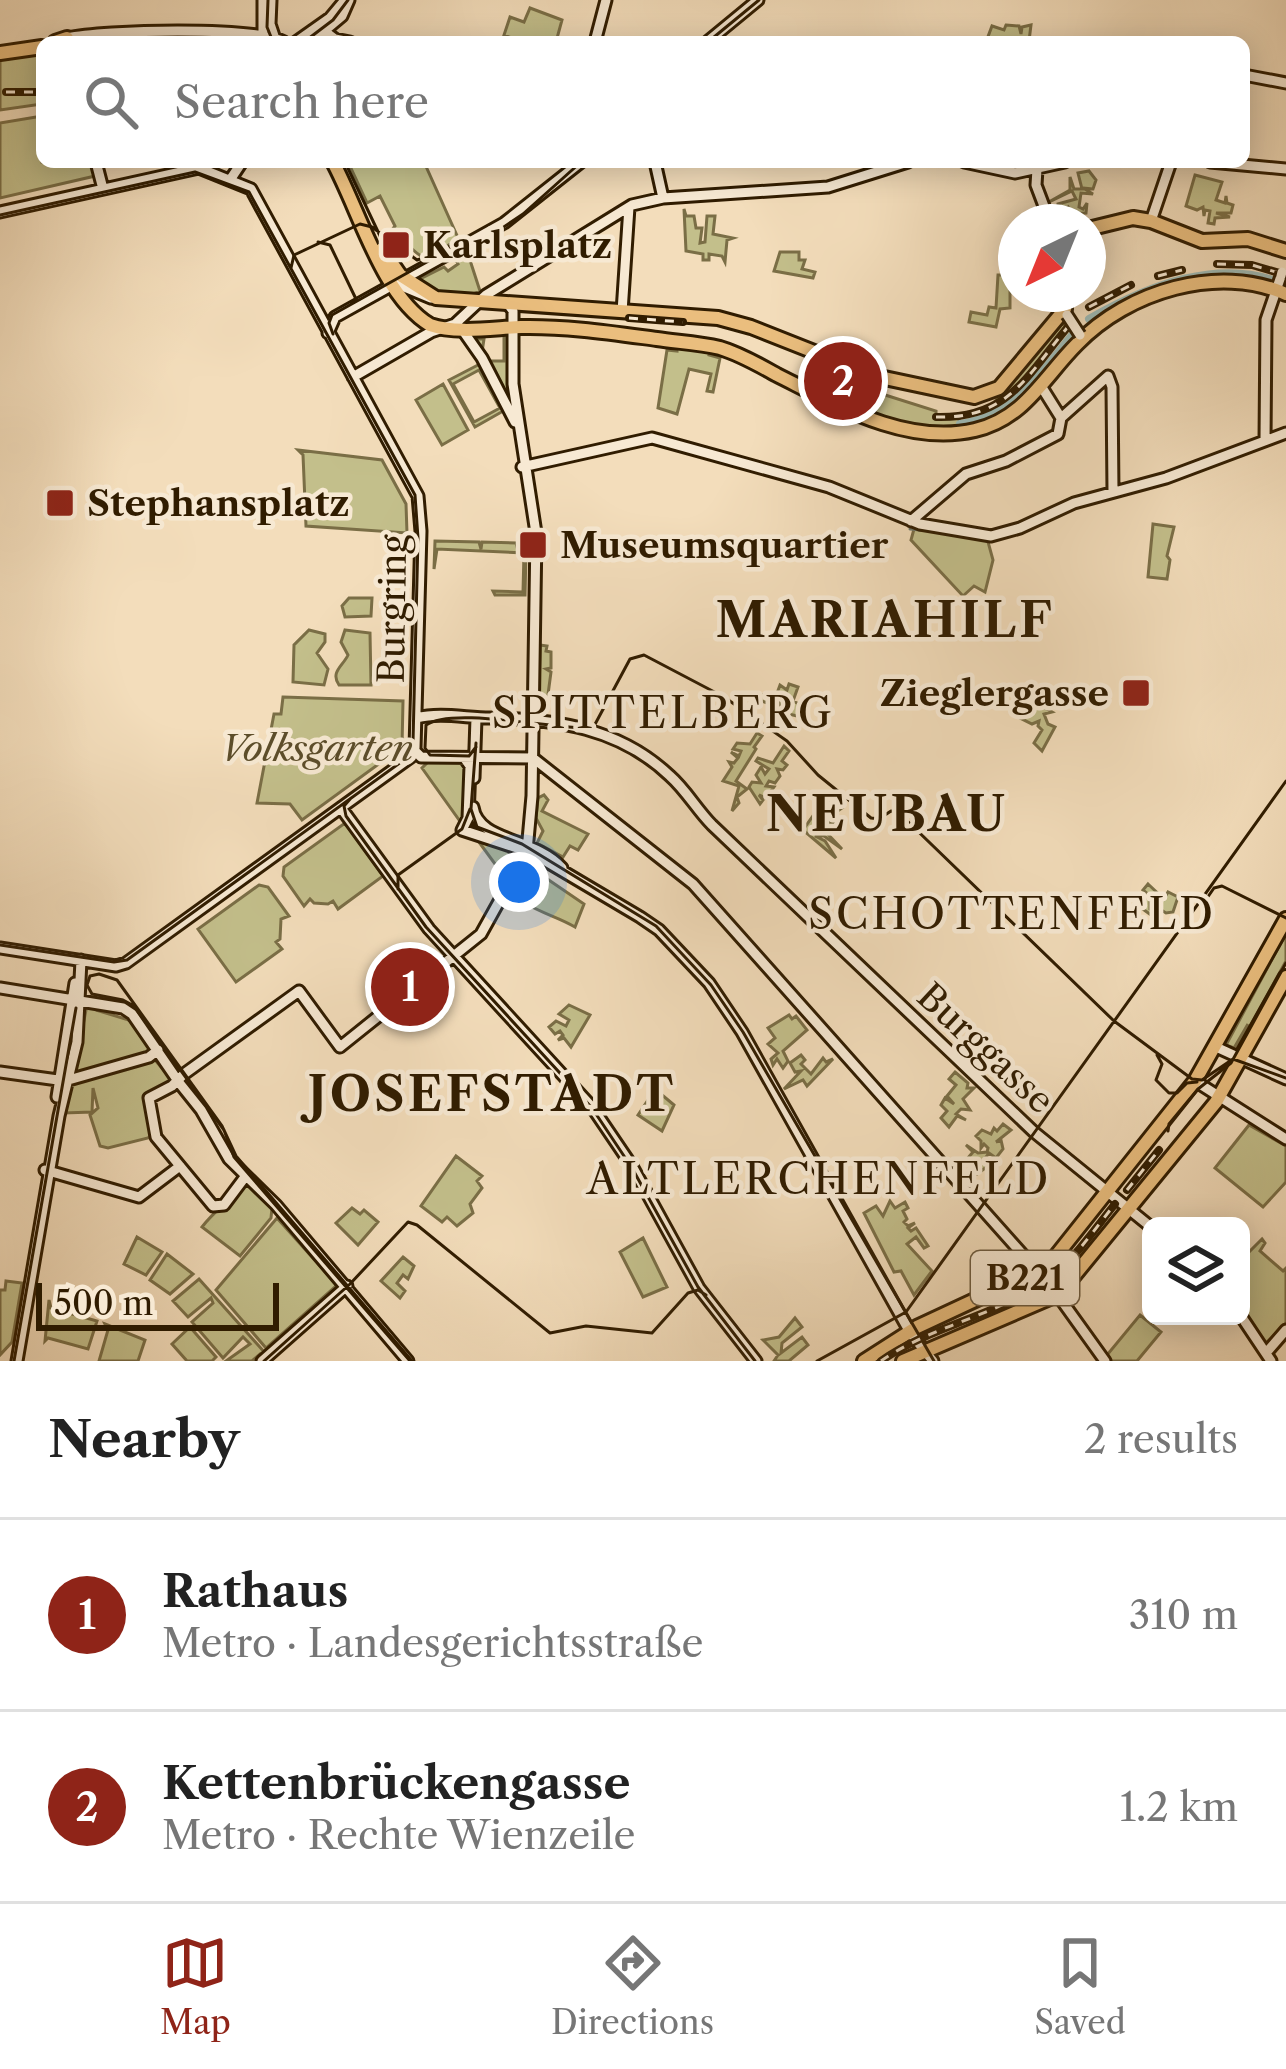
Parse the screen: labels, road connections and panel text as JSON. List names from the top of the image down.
{
  "streets": {
    "main road": ["Burgring", "Burggasse", "B221"]
  },
  "crossings": [
    ["Burgring", "Burggasse"],
    ["Burggasse", "B221"]
  ],
  "districts": [
    "MARIAHILF",
    "SPITTELBERG",
    "NEUBAU",
    "SCHOTTENFELD",
    "JOSEFSTADT",
    "ALTLERCHENFELD"
  ],
  "parks": ["Volksgarten"],
  "places": {
    "transit": [
      "Karlsplatz",
      "Stephansplatz",
      "Museumsquartier",
      "Zieglergasse"
    ]
  },
  "scale_bar": "500 m",
  "north": "bottom left",
  "page": {
    "search": "Search here",
    "pins": ["2", "1"],
    "scale": "500 m",
    "heading": ["Nearby", "2 results"],
    "list": [
      {
        "mark": "1",
        "name": "Rathaus",
        "note": "Metro · Landesgerichtsstraße",
        "value": "310 m"
      },
      {
        "mark": "2",
        "name": "Kettenbrückengasse",
        "note": "Metro · Rechte Wienzeile",
        "value": "1.2 km"
      }
    ],
    "nav": ["Map", "Directions", "Saved"]
  }
}
